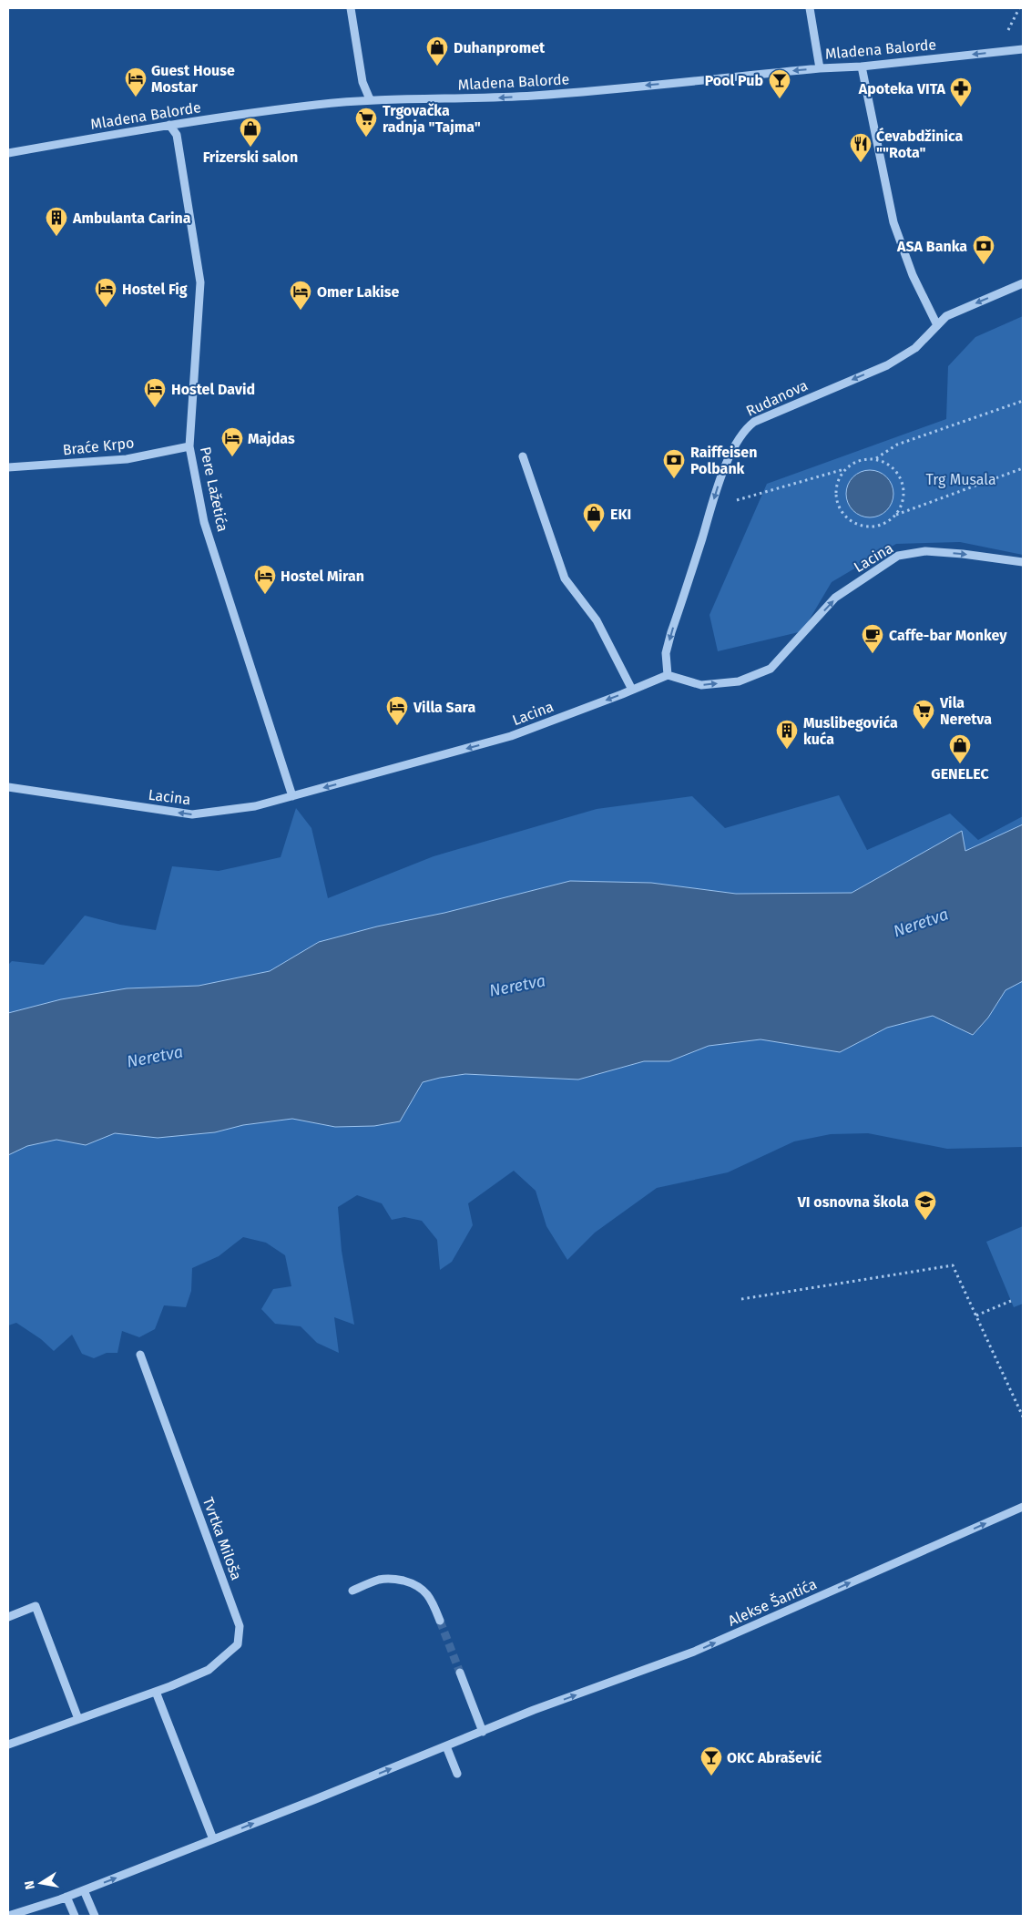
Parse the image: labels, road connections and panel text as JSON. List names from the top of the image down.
{
  "streets": {
    "street": [
      "Mladena Balorde",
      "Rudanova",
      "Braće Krpo",
      "Pere Lažetića",
      "Lacina",
      "Tvrtka Miloša",
      "Alekse Šantića"
    ]
  },
  "crossings": [
    ["Mladena Balorde", "Pere Lažetića"],
    ["Rudanova", "Lacina"],
    ["Braće Krpo", "Pere Lažetića"],
    ["Pere Lažetića", "Lacina"]
  ],
  "one_way": ["Mladena Balorde", "Rudanova", "Alekse Šantića"],
  "water": ["Neretva"],
  "parks": ["Trg Musala"],
  "places": {
    "shop": [
      "Duhanpromet",
      "Frizerski salon",
      "EKI",
      "GENELEC"
    ],
    "hotel": [
      "Guest House Mostar",
      "Hostel Fig",
      "Omer Lakise",
      "Hostel David",
      "Majdas",
      "Hostel Miran",
      "Villa Sara"
    ],
    "bar": ["Pool Pub", "OKC Abrašević"],
    "pharmacy": ["Apoteka VITA"],
    "supermarket": ["Trgovačka radnja \"Tajma\"", "Vila Neretva"],
    "restaurant": ["Ćevabdžinica \"\"Rota\""],
    "building": ["Ambulanta Carina", "Muslibegovića kuća"],
    "bank": ["ASA Banka", "Raiffeisen Polbank"],
    "cafe": ["Caffe-bar Monkey"],
    "school or university": ["VI osnovna škola"]
  },
  "north": "left"
}
